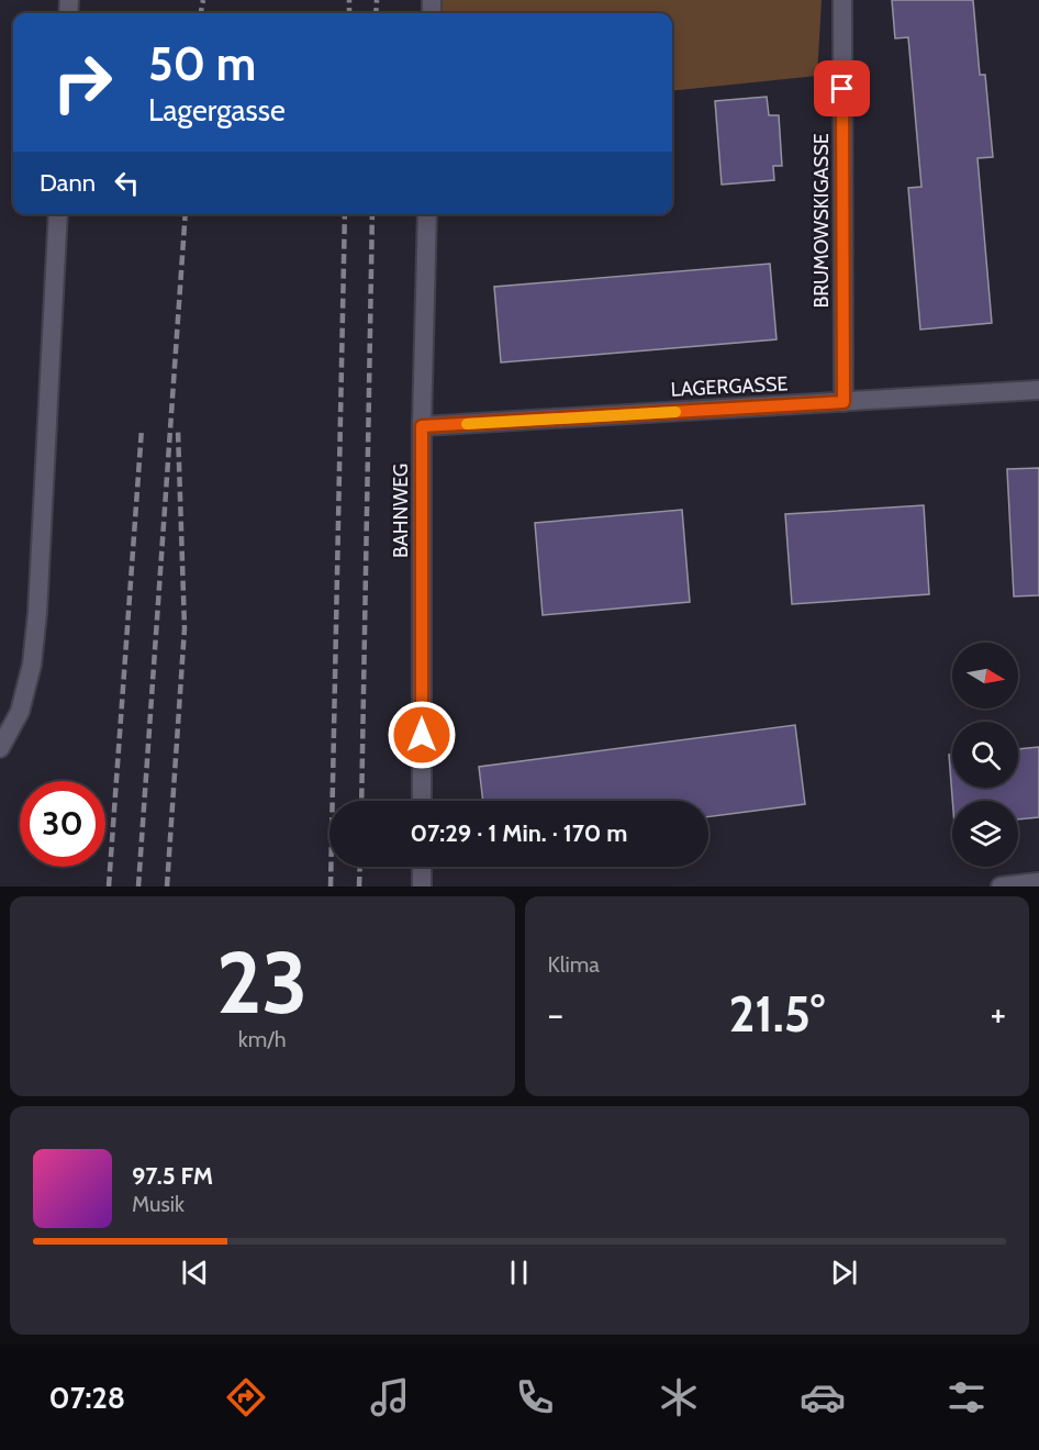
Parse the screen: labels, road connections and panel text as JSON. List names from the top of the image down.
{
  "streets": {
    "street": ["BRUMOWSKIGASSE", "LAGERGASSE", "BAHNWEG"]
  },
  "crossings": [
    ["BRUMOWSKIGASSE", "LAGERGASSE"],
    ["LAGERGASSE", "BAHNWEG"]
  ],
  "north": "right",
  "page": {
    "turn": ["50 m", "Lagergasse"],
    "then": "Dann",
    "limit": "30",
    "trip": "07:29 · 1 Min. · 170 m",
    "tile": [
      ["23", "km/h"],
      "Klima"
    ],
    "heat": ["−", "21.5°", "+"],
    "song": ["97.5 FM", "Musik"],
    "tabs": "07:28"
  }
}
